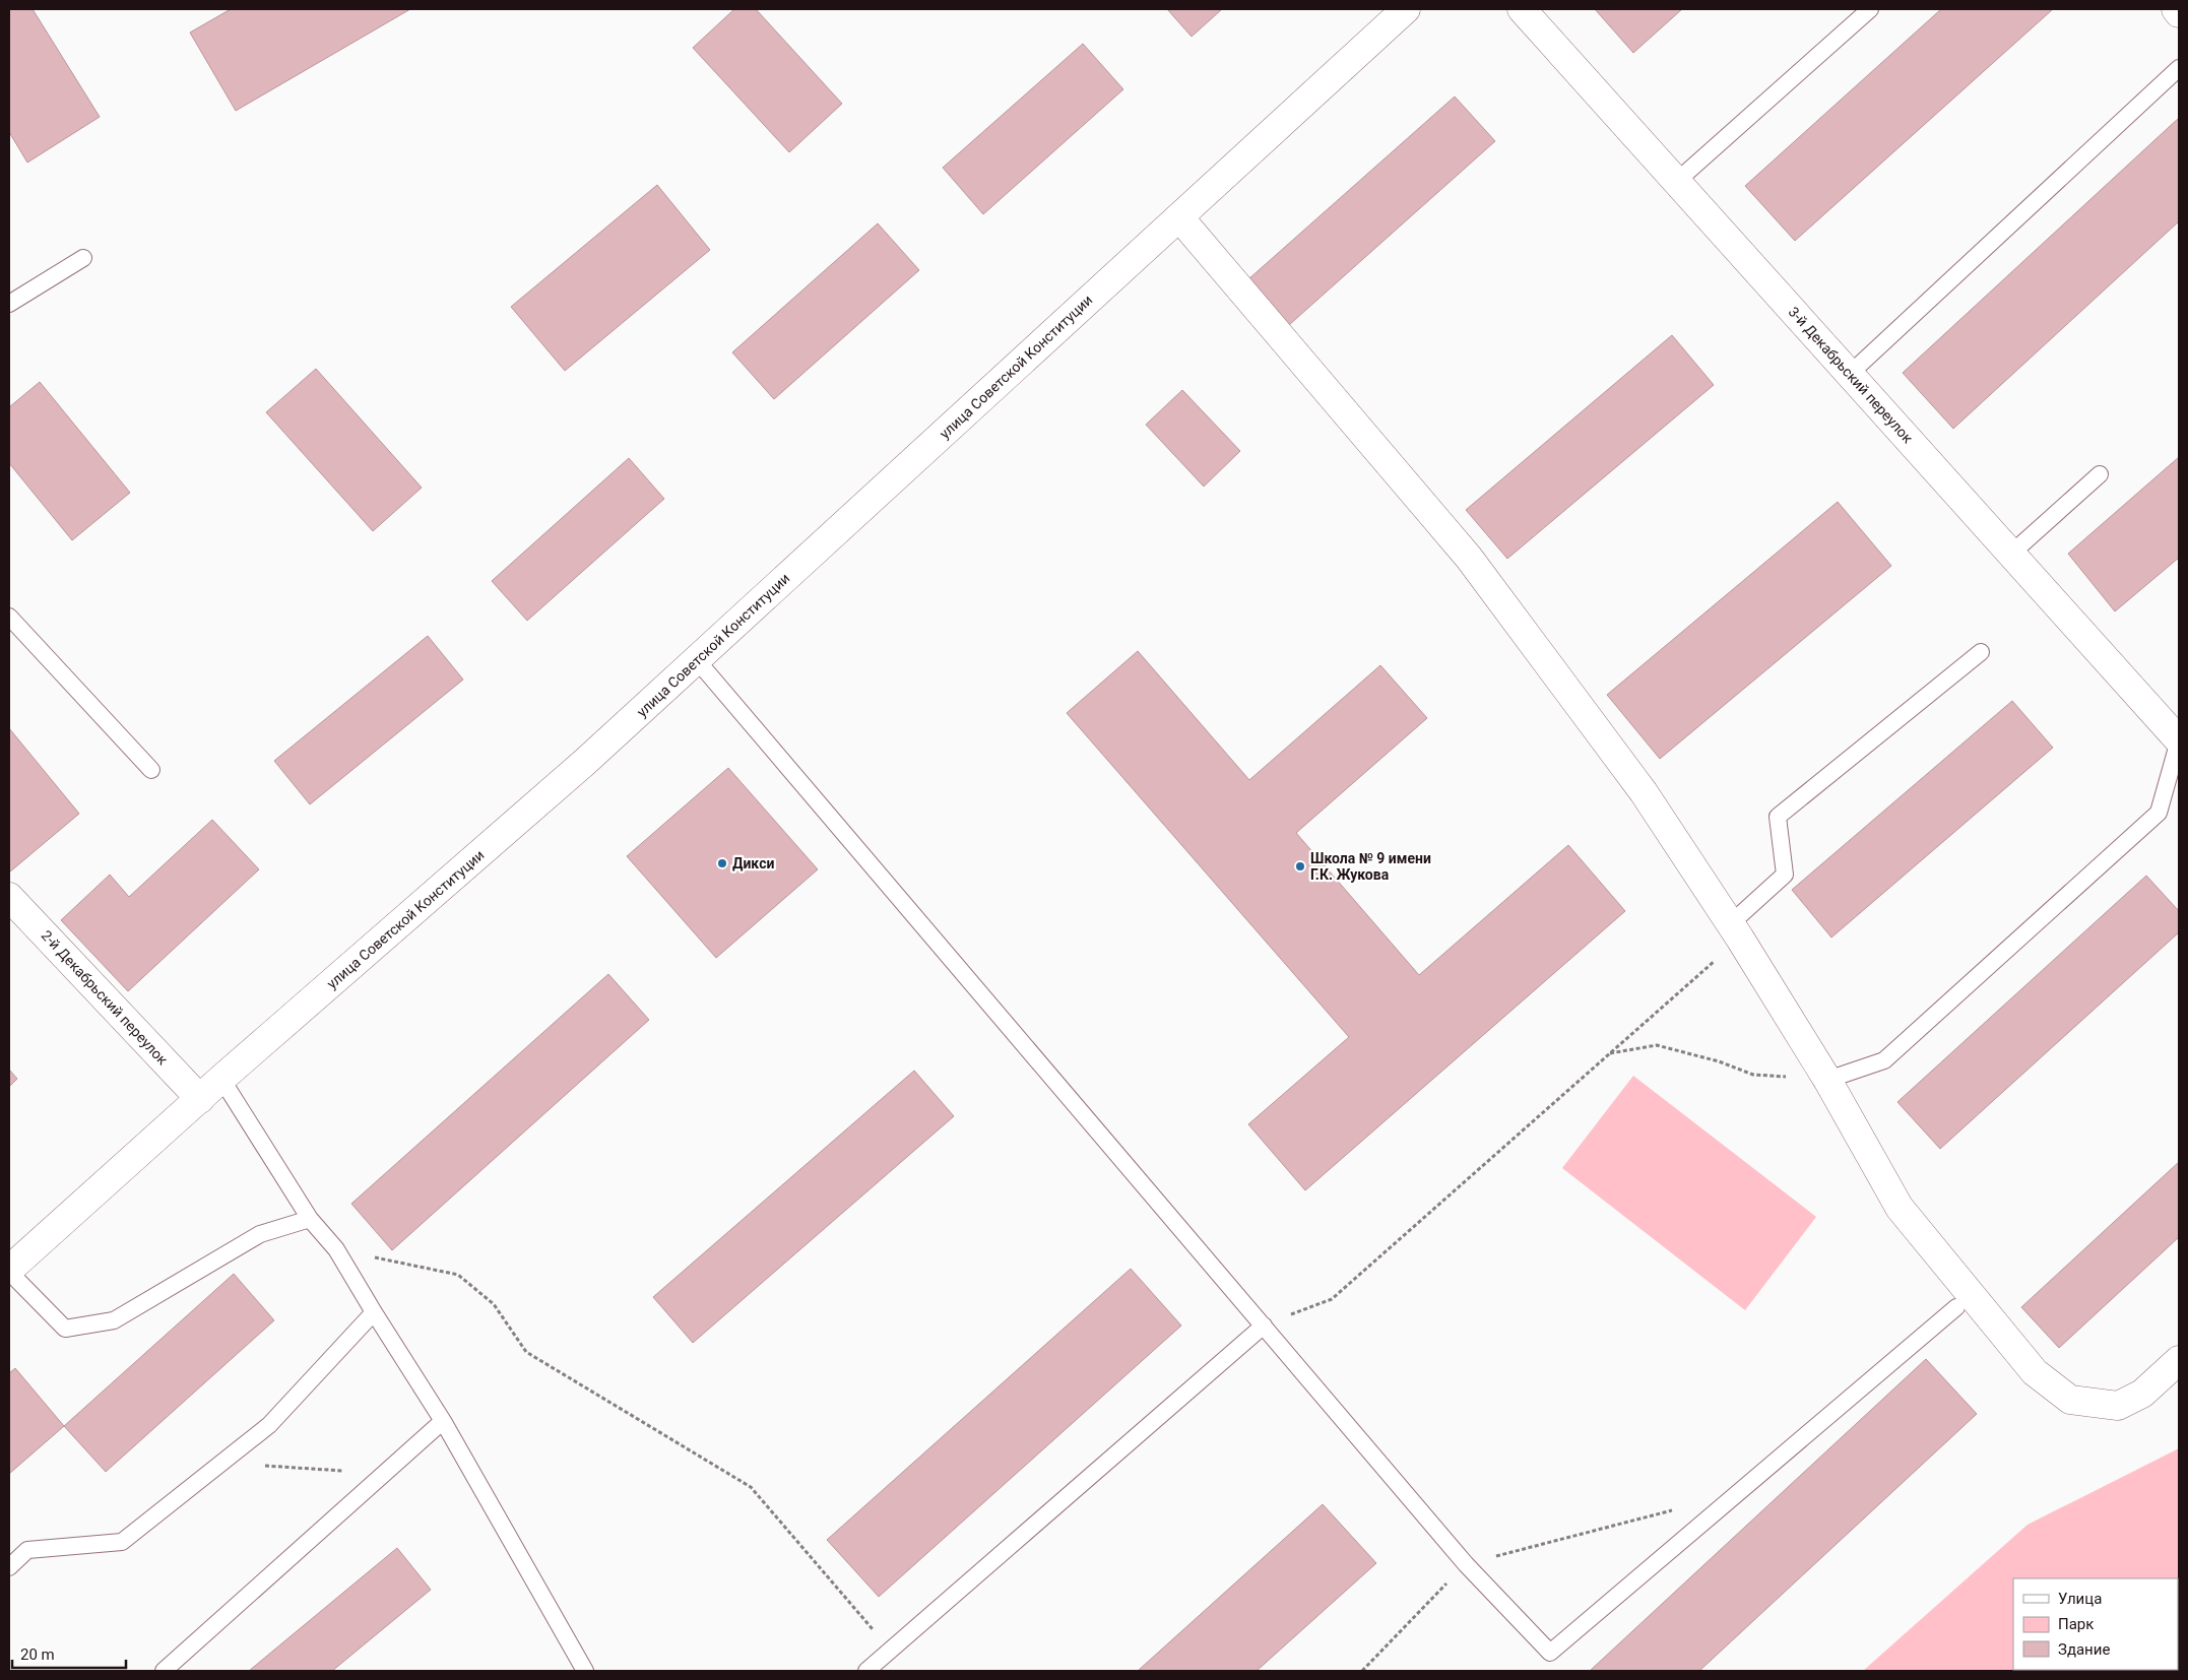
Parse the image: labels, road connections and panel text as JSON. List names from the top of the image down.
{
  "streets": {
    "street": ["улица Советской Конституции", "3-й Декабрьский переулок", "2-й Декабрьский переулок"]
  },
  "crossings": [
    ["улица Советской Конституции", "2-й Декабрьский переулок"]
  ],
  "places": ["Дикси", "Школа № 9 имени Г.К. Жукова"],
  "legend": ["Улица", "Парк", "Здание"],
  "scale_bar": "20 m"
}
